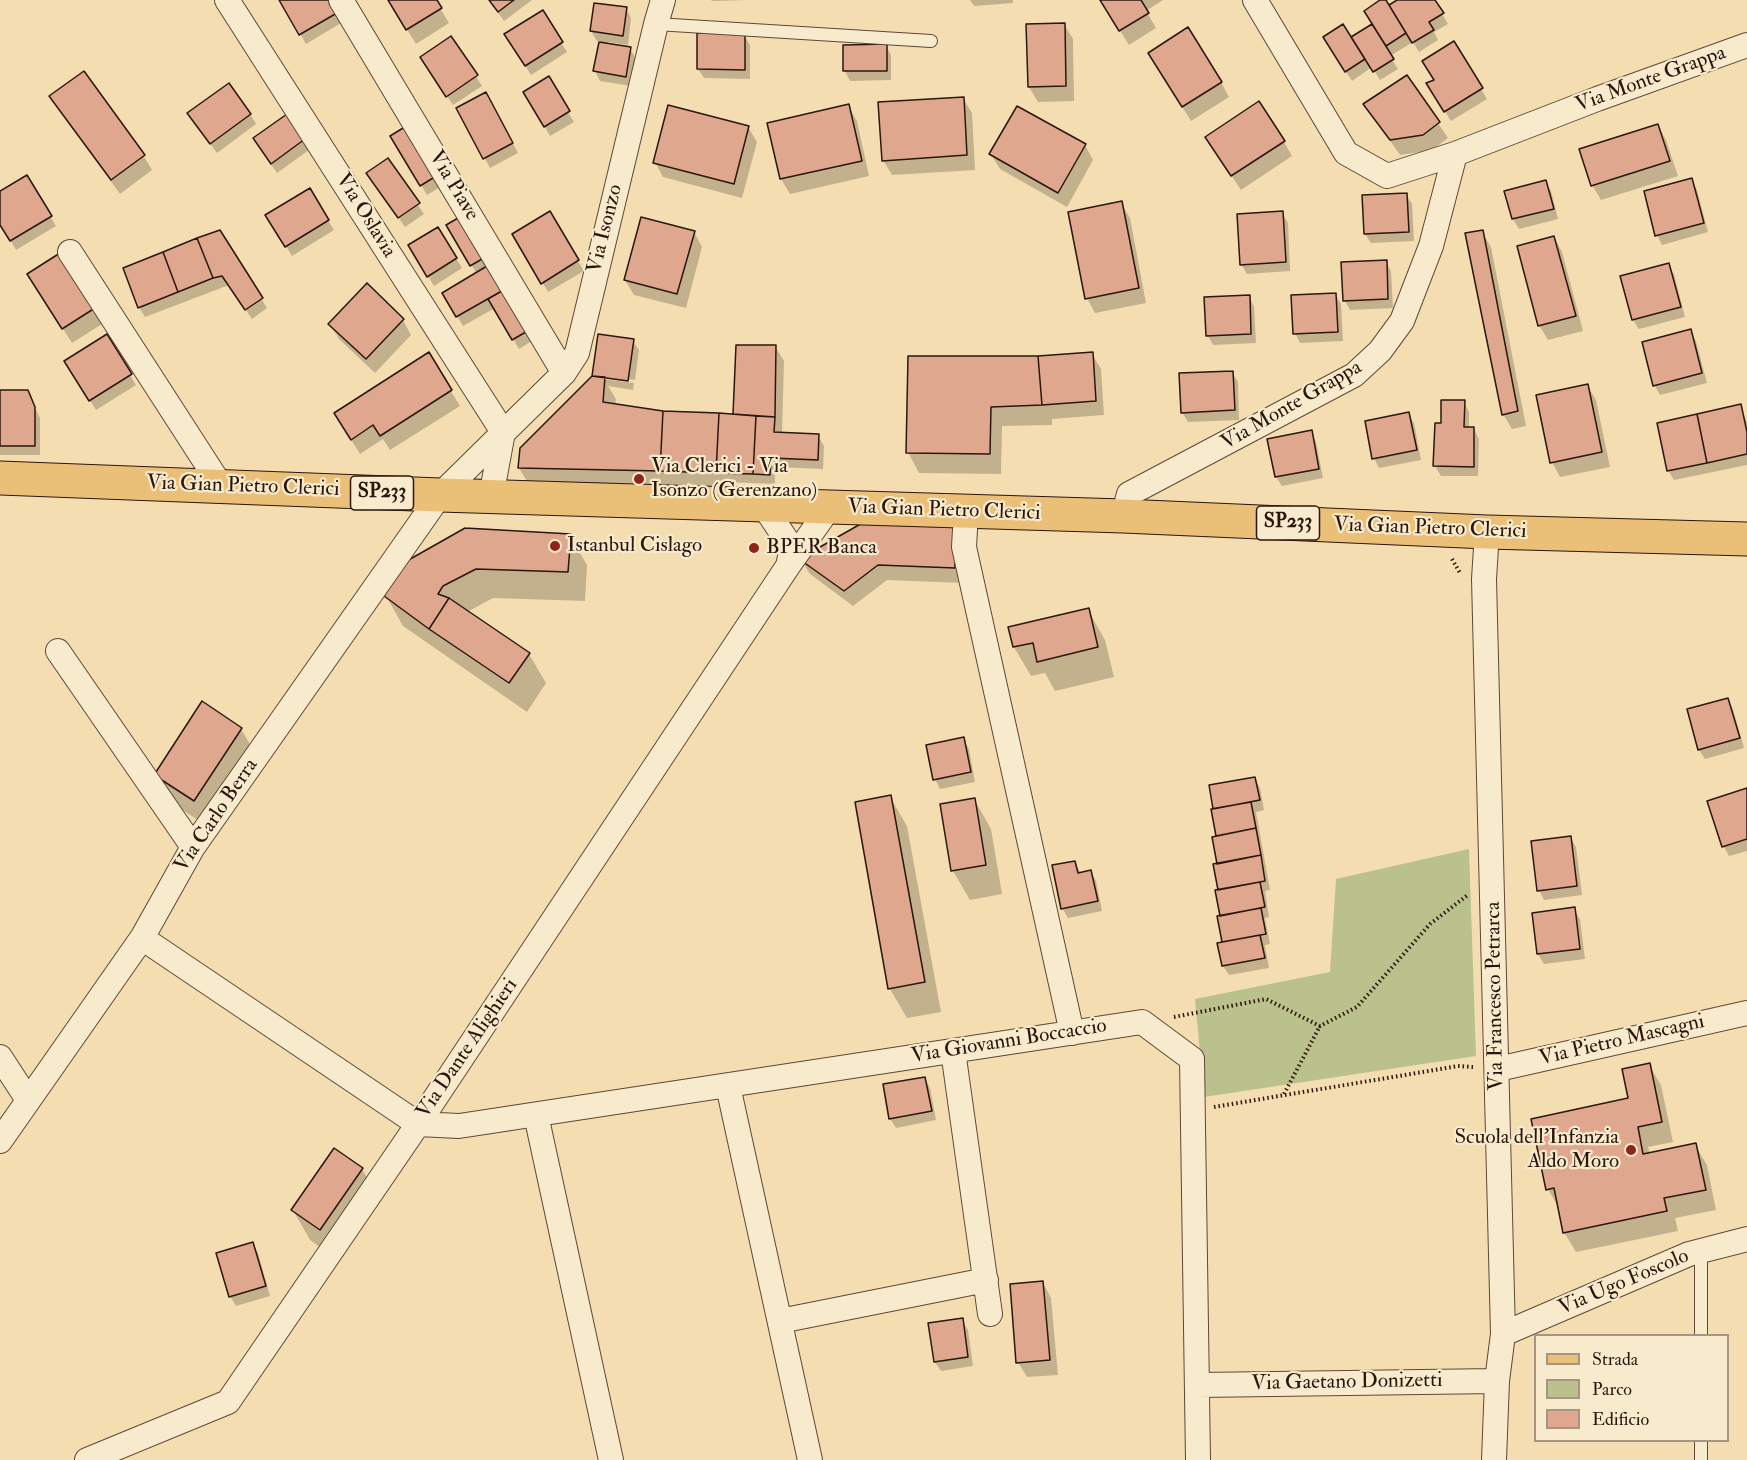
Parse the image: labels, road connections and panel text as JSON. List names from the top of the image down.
{
  "streets": {
    "main road": ["Via Gian Pietro Clerici", "SP233"],
    "street": [
      "Via Monte Grappa",
      "Via Piave",
      "Via Oslavia",
      "Via Isonzo",
      "Via Carlo Berra",
      "Via Francesco Petrarca",
      "Via Pietro Mascagni",
      "Via Giovanni Boccaccio",
      "Via Dante Alighieri",
      "Via Ugo Foscolo",
      "Via Gaetano Donizetti"
    ]
  },
  "crossings": [
    ["Via Monte Grappa", "Via Gian Pietro Clerici"],
    ["Via Piave", "Via Isonzo"],
    ["Via Oslavia", "Via Isonzo"],
    ["Via Isonzo", "Via Gian Pietro Clerici"],
    ["Via Isonzo", "Via Carlo Berra"],
    ["Via Gian Pietro Clerici", "Via Carlo Berra"],
    ["Via Gian Pietro Clerici", "Via Francesco Petrarca"],
    ["Via Gian Pietro Clerici", "Via Dante Alighieri"],
    ["Via Francesco Petrarca", "Via Pietro Mascagni"],
    ["Via Francesco Petrarca", "Via Ugo Foscolo"],
    ["Via Francesco Petrarca", "Via Gaetano Donizetti"],
    ["Via Giovanni Boccaccio", "Via Dante Alighieri"]
  ],
  "places": [
    "Via Clerici - Via Isonzo (Gerenzano)",
    "Istanbul Cislago",
    "BPER Banca",
    "Scuola dell'Infanzia Aldo Moro"
  ],
  "legend": ["Strada", "Parco", "Edificio"]
}
